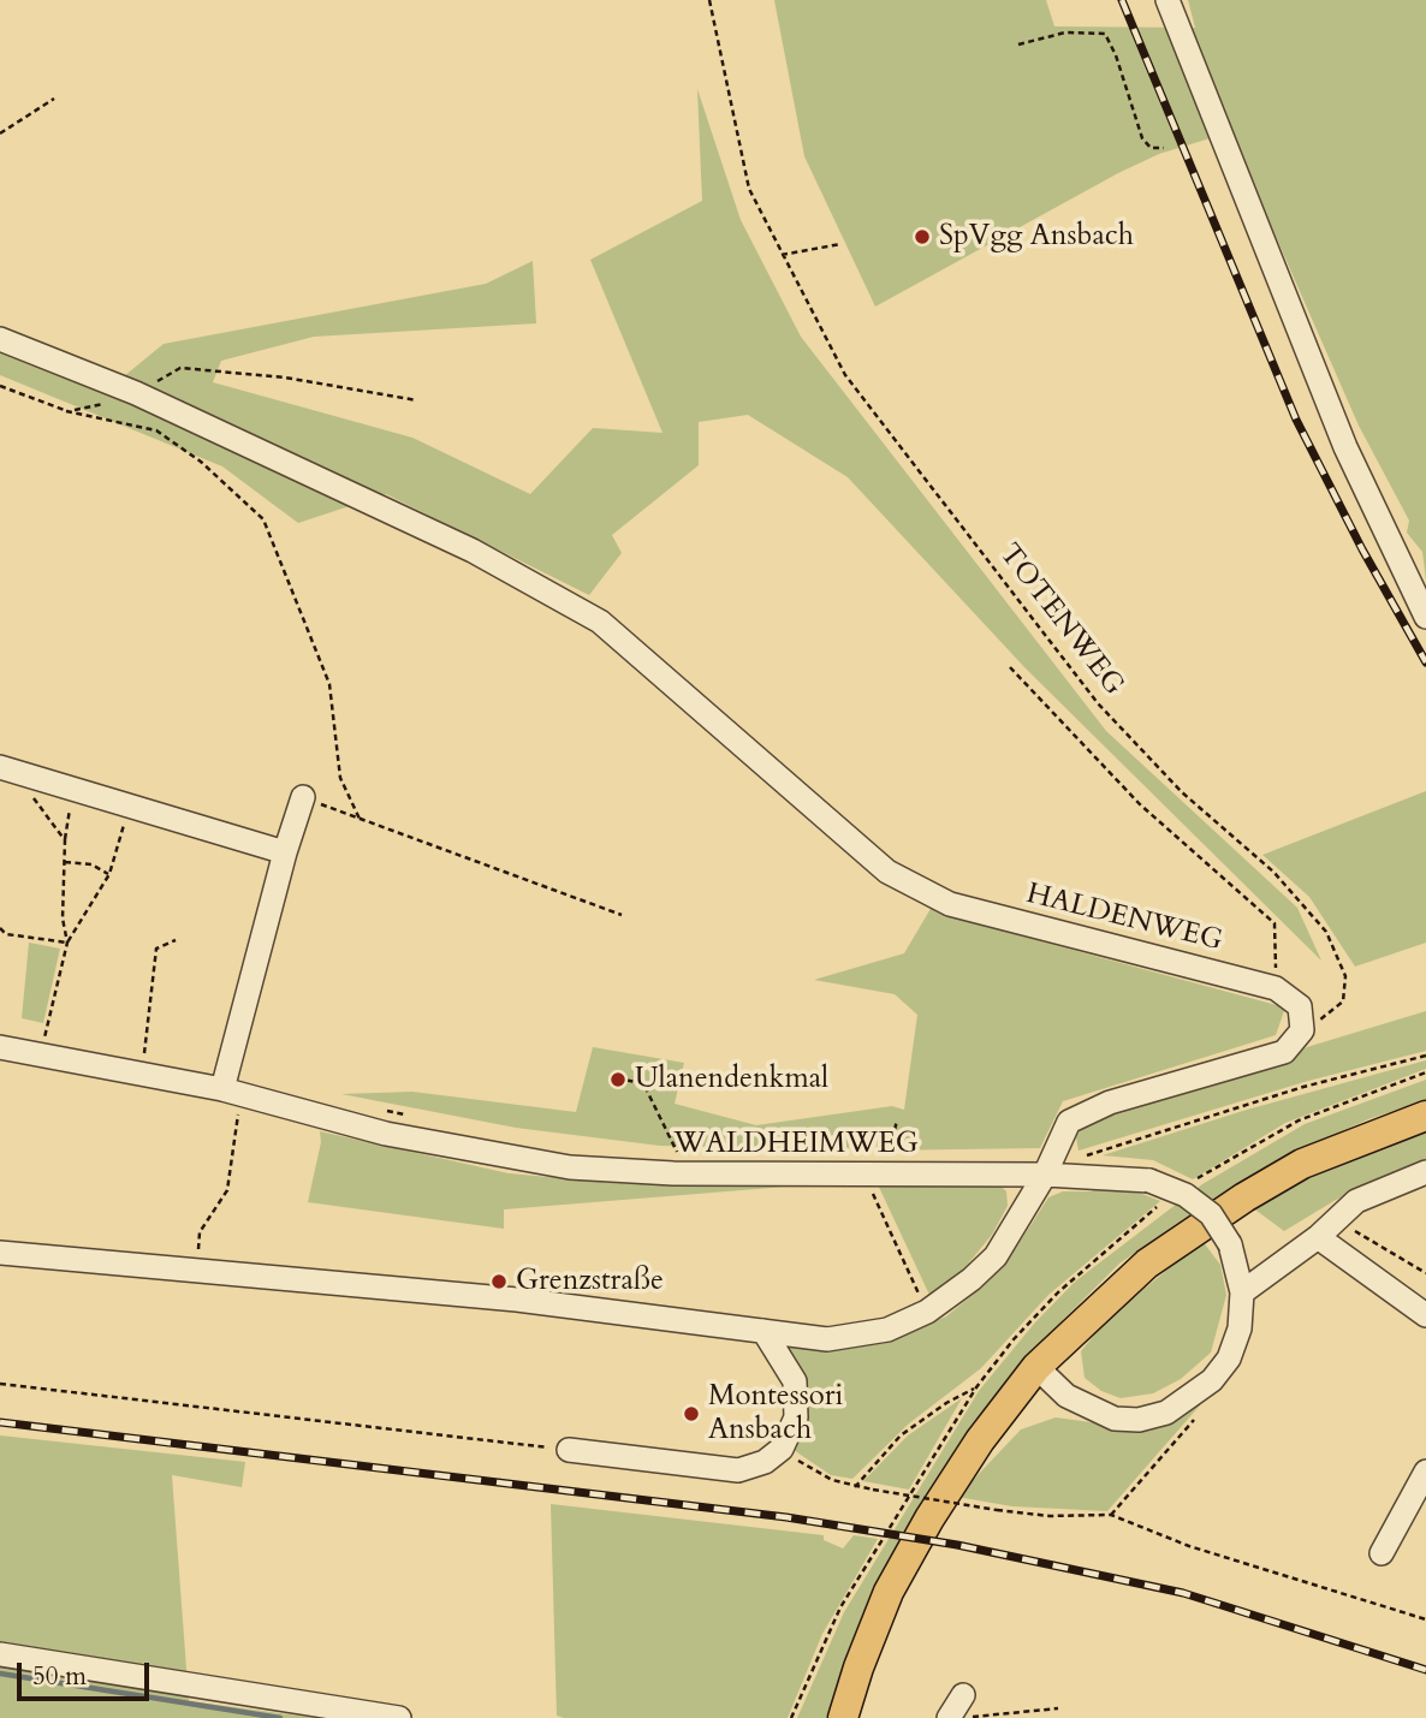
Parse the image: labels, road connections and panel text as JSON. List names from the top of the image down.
{
  "streets": {
    "street": ["HALDENWEG", "WALDHEIMWEG"],
    "path": ["TOTENWEG"]
  },
  "places": [
    "SpVgg Ansbach",
    "Ulanendenkmal",
    "Grenzstraße",
    "Montessori Ansbach"
  ],
  "scale_bar": "50 m"
}
